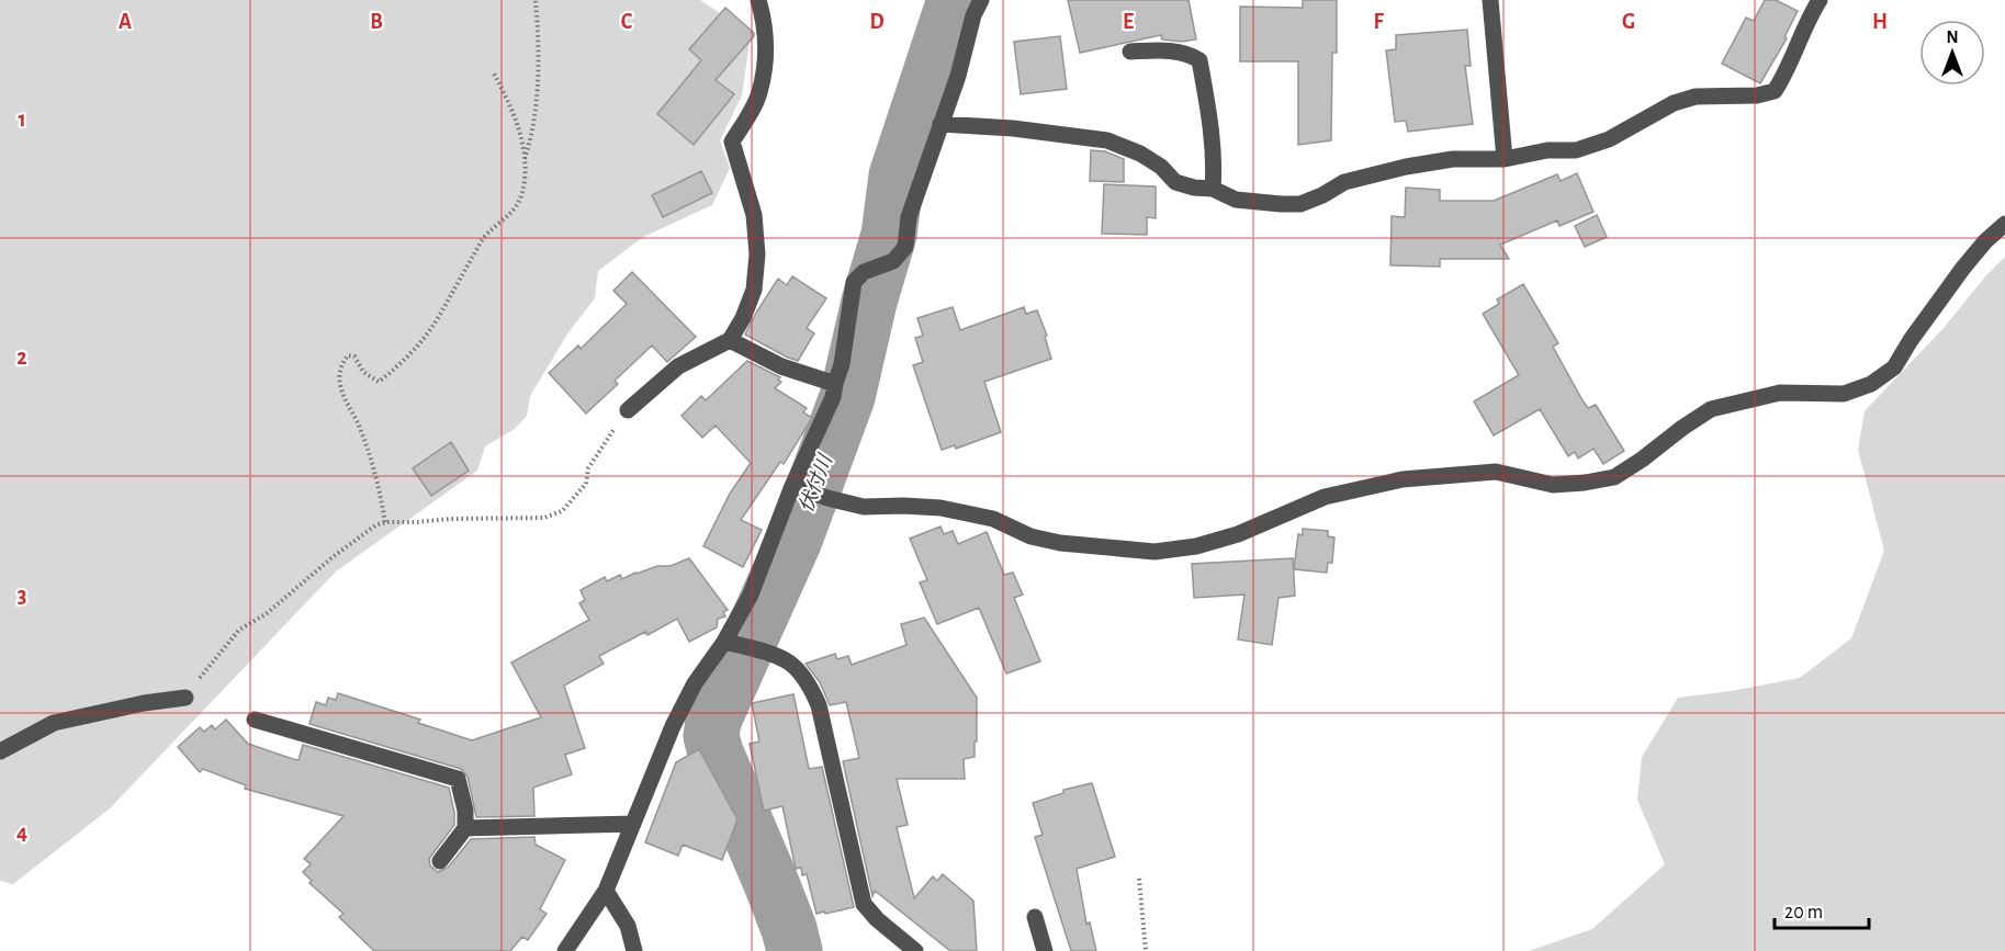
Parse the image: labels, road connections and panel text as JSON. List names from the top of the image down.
{
  "water": ["伏付川"],
  "scale_bar": "20 m",
  "north": "top",
  "grid": {
    "columns": [
      "A",
      "B",
      "C",
      "D",
      "E",
      "F",
      "G",
      "H"
    ],
    "rows": [
      "1",
      "2",
      "3",
      "4"
    ]
  }
}
